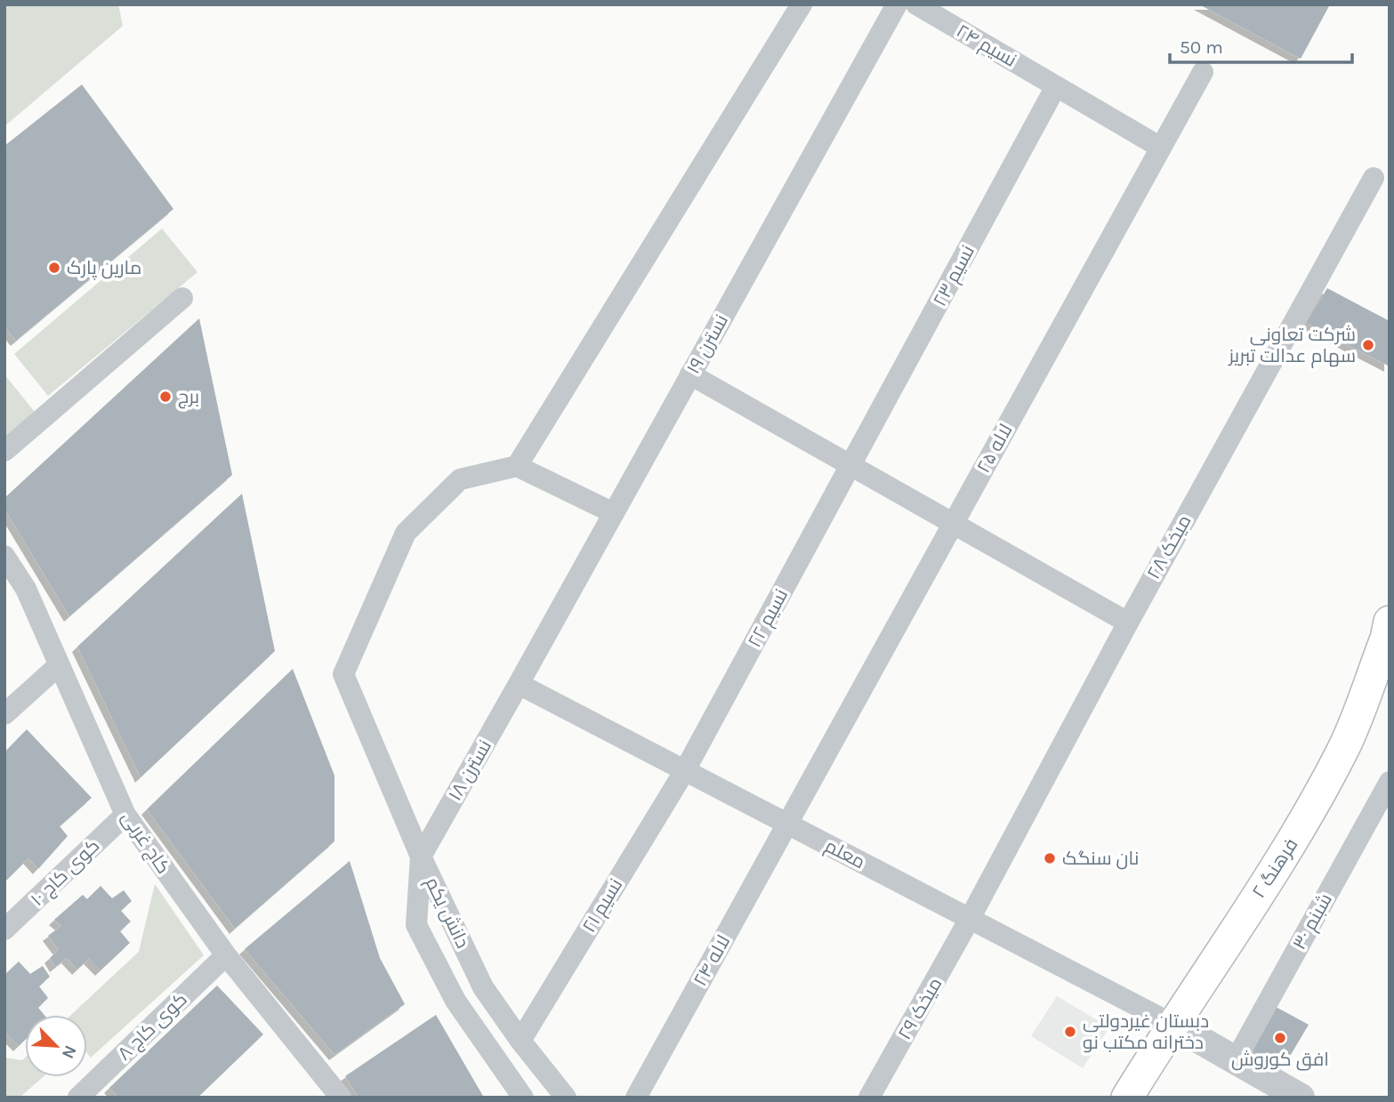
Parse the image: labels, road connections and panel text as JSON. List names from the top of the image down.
{
  "streets": {
    "main road": ["فرهنگ ۲"],
    "street": [
      "نسیم ۲۴",
      "نسیم ۲۳",
      "نسترن ۱۹",
      "لاله ۲۵",
      "میخک ۲۸",
      "نسیم ۲۲",
      "نسترن ۱۸",
      "کاج غربی",
      "معلم",
      "کوی کاج ۱۰",
      "نسیم ۲۱",
      "دانش یکم",
      "شبنم ۳۰",
      "لاله ۲۴",
      "میخک ۲۹",
      "کوی کاج ۸"
    ]
  },
  "crossings": [
    ["نسیم ۲۴", "نسیم ۲۳"],
    ["نسیم ۲۴", "لاله ۲۵"],
    ["نسیم ۲۳", "نسیم ۲۲"],
    ["نسترن ۱۹", "نسترن ۱۸"],
    ["نسترن ۱۹", "معلم"],
    ["لاله ۲۵", "معلم"],
    ["لاله ۲۵", "لاله ۲۴"],
    ["میخک ۲۸", "معلم"],
    ["میخک ۲۸", "میخک ۲۹"],
    ["نسیم ۲۲", "معلم"],
    ["نسیم ۲۲", "نسیم ۲۱"],
    ["نسترن ۱۸", "معلم"],
    ["نسترن ۱۸", "دانش یکم"],
    ["کاج غربی", "کوی کاج ۱۰"],
    ["کاج غربی", "کوی کاج ۸"],
    ["معلم", "فرهنگ ۲"],
    ["معلم", "نسیم ۲۱"],
    ["معلم", "لاله ۲۴"],
    ["معلم", "میخک ۲۹"],
    ["نسیم ۲۱", "دانش یکم"]
  ],
  "places": [
    "مارین پارک",
    "شرکت تعاونی سهام عدالت تبریز",
    "برج",
    "نان سنگک",
    "دبستان غیردولتی دخترانه مکتب نو",
    "افق کوروش"
  ],
  "scale_bar": "50 m",
  "north": "bottom right"
}
